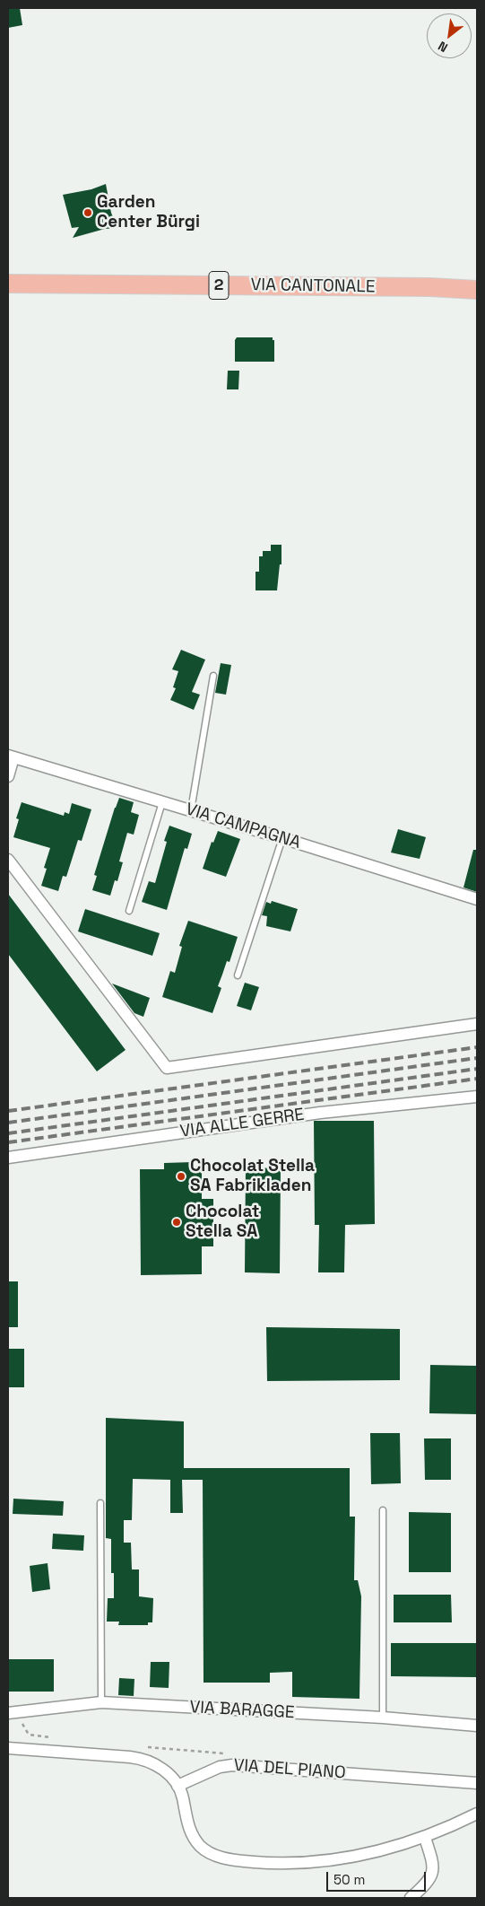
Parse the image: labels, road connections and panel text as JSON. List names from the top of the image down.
{
  "streets": {
    "main road": ["2", "VIA CANTONALE"],
    "street": [
      "VIA CAMPAGNA",
      "VIA ALLE GERRE",
      "VIA BARAGGE",
      "VIA DEL PIANO"
    ]
  },
  "places": ["Garden Center Bürgi", "Chocolat Stella SA Fabrikladen", "Chocolat Stella SA"],
  "scale_bar": "50 m",
  "north": "bottom left"
}
